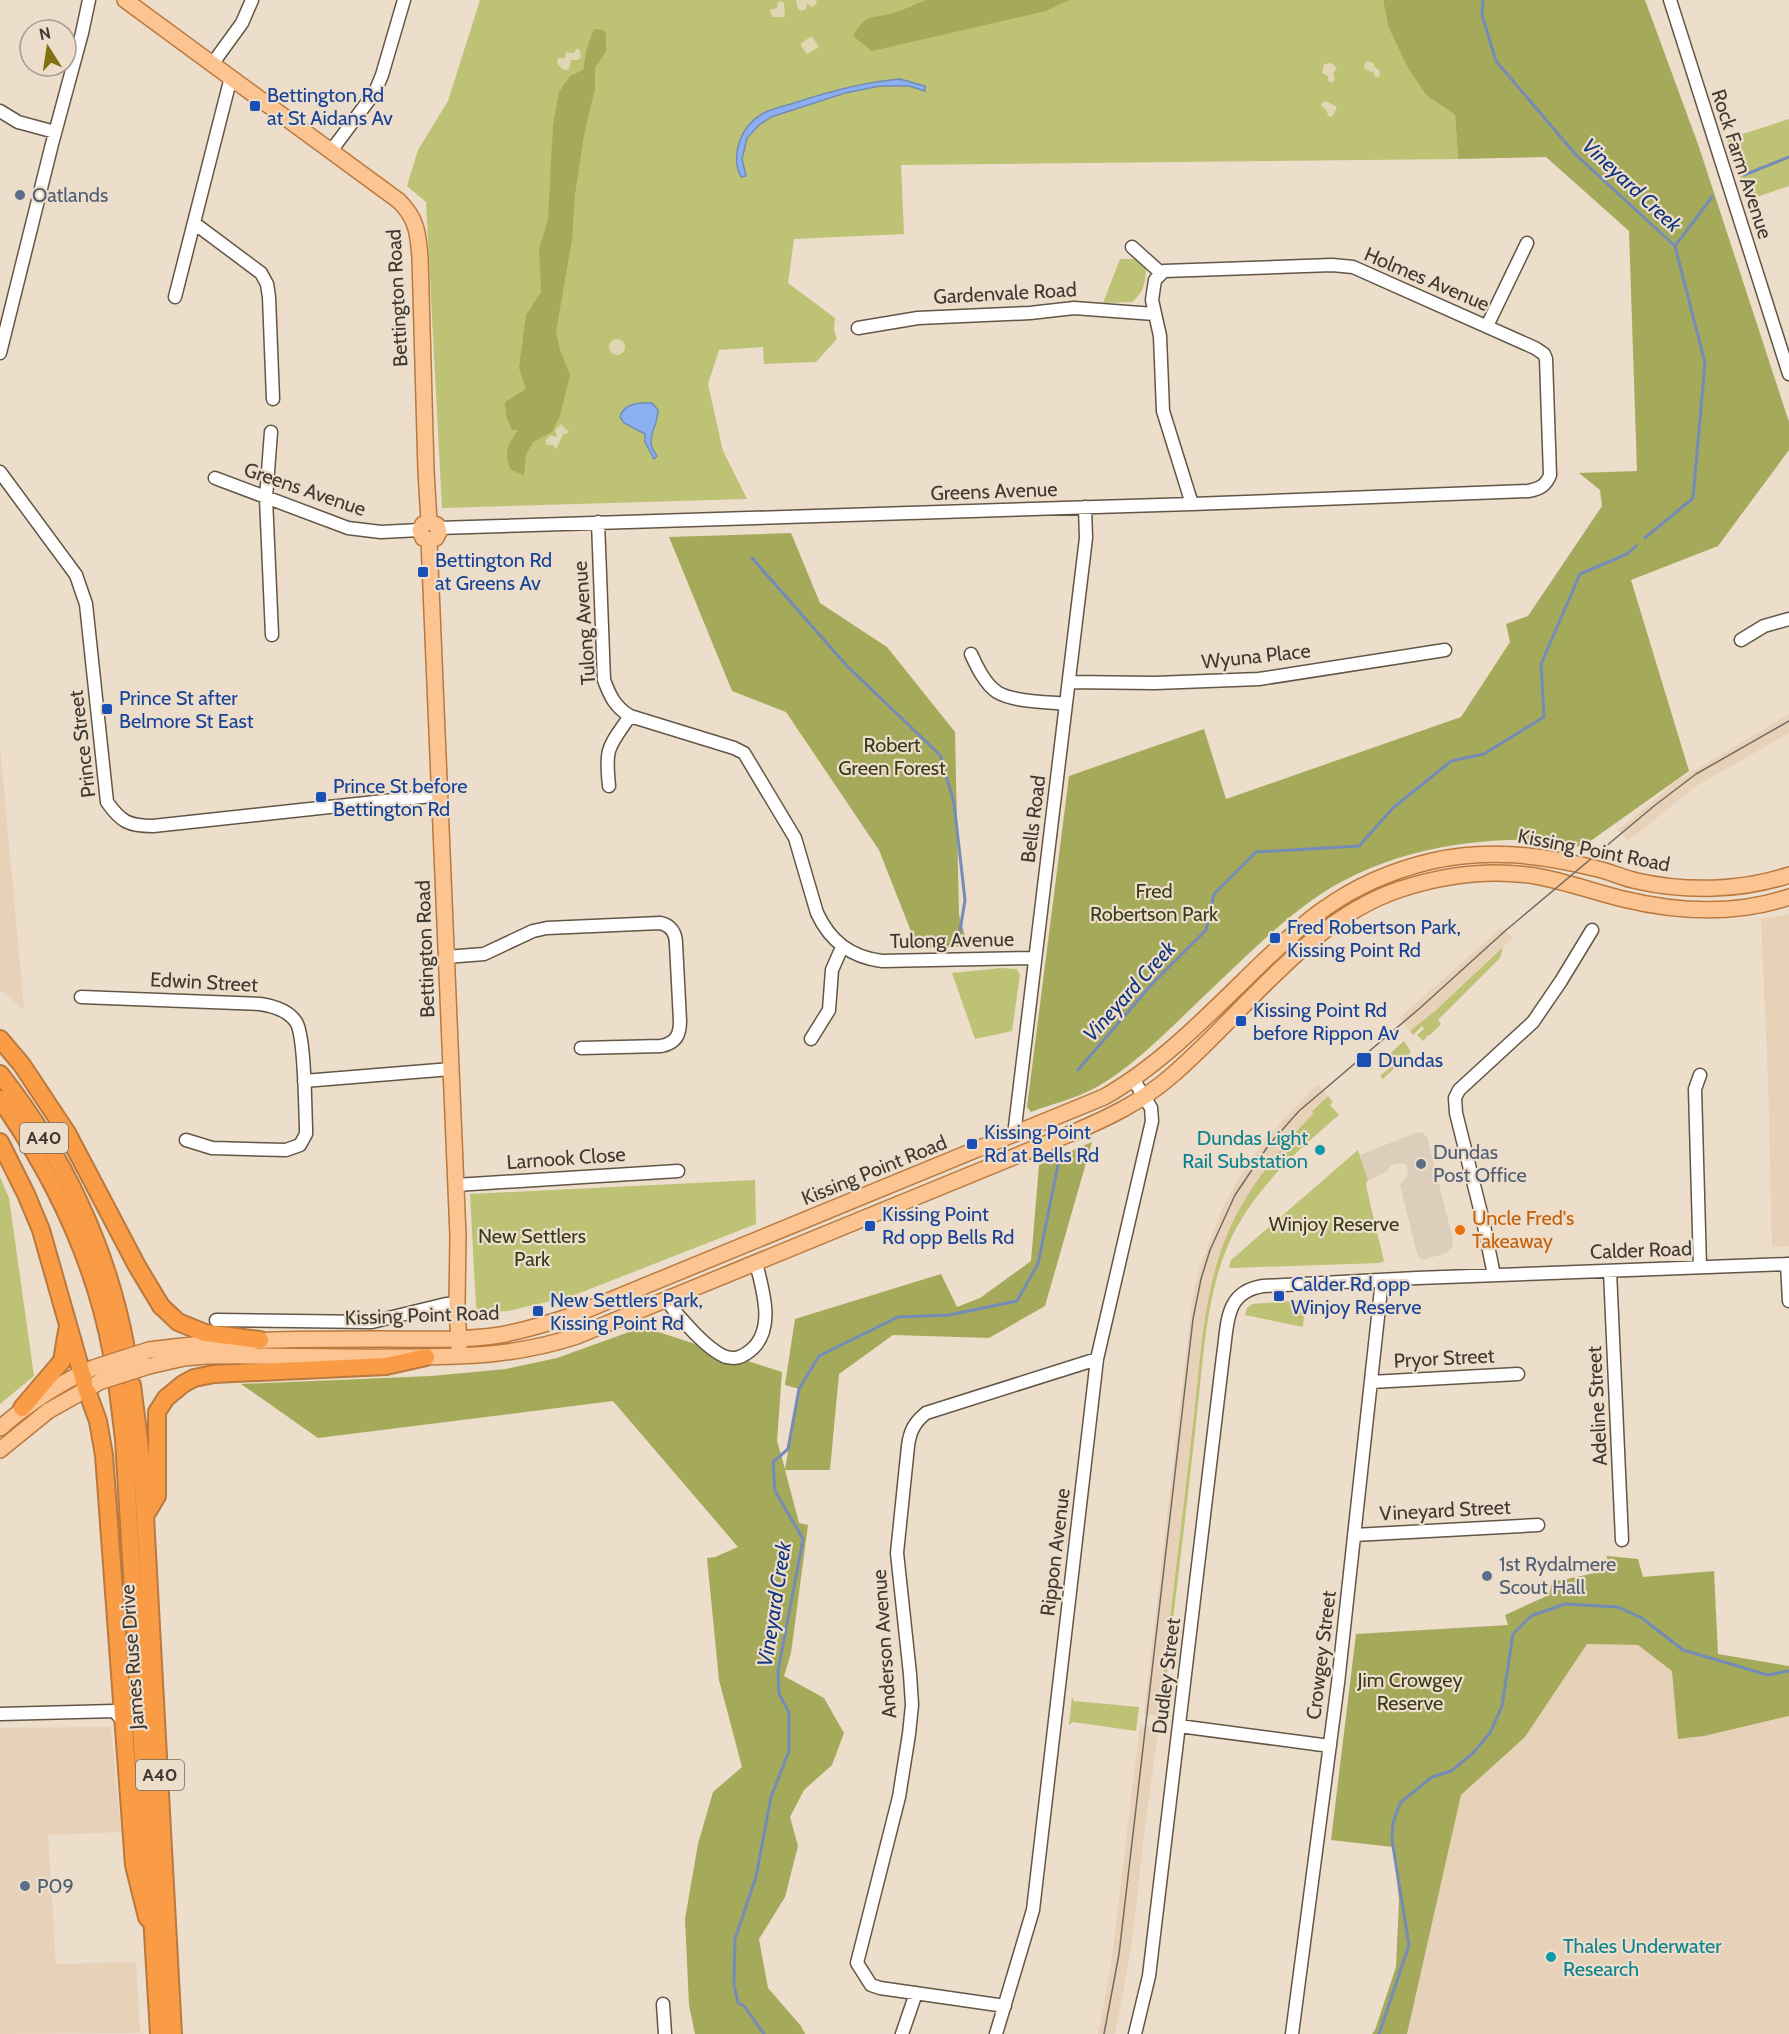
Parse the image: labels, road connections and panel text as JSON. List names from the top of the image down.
{
  "streets": {
    "highway": ["A40", "James Ruse Drive"],
    "main road": ["Bettington Road", "Kissing Point Road"],
    "street": [
      "Rock Farm Avenue",
      "Holmes Avenue",
      "Gardenvale Road",
      "Greens Avenue",
      "Tulong Avenue",
      "Wyuna Place",
      "Prince Street",
      "Bells Road",
      "Edwin Street",
      "Larnook Close",
      "Calder Road",
      "Pryor Street",
      "Adeline Street",
      "Vineyard Street",
      "Rippon Avenue",
      "Anderson Avenue",
      "Crowgey Street",
      "Dudley Street"
    ]
  },
  "crossings": [
    ["Holmes Avenue", "Greens Avenue"],
    ["Bettington Road", "Greens Avenue"],
    ["Bettington Road", "Prince Street"],
    ["Bettington Road", "Kissing Point Road"],
    ["Bettington Road", "Larnook Close"],
    ["Greens Avenue", "Tulong Avenue"],
    ["Greens Avenue", "Bells Road"],
    ["Tulong Avenue", "Bells Road"],
    ["Wyuna Place", "Bells Road"],
    ["Bells Road", "Kissing Point Road"],
    ["Kissing Point Road", "Rippon Avenue"],
    ["Calder Road", "Adeline Street"],
    ["Calder Road", "Crowgey Street"],
    ["Calder Road", "Dudley Street"],
    ["Pryor Street", "Crowgey Street"],
    ["Vineyard Street", "Crowgey Street"],
    ["Rippon Avenue", "Anderson Avenue"]
  ],
  "water": ["Vineyard Creek"],
  "parks": [
    "Robert Green Forest",
    "Fred Robertson Park",
    "Winjoy Reserve",
    "New Settlers Park",
    "Jim Crowgey Reserve"
  ],
  "places": {
    "transit": [
      "Bettington Rd at St Aidans Av",
      "Bettington Rd at Greens Av",
      "Prince St after Belmore St East",
      "Prince St before Bettington Rd",
      "Fred Robertson Park, Kissing Point Rd",
      "Kissing Point Rd before Rippon Av",
      "Dundas",
      "Kissing Point Rd at Bells Rd",
      "Kissing Point Rd opp Bells Rd",
      "Calder Rd opp Winjoy Reserve",
      "New Settlers Park, Kissing Point Rd"
    ],
    "other": [
      "Oatlands",
      "Dundas Light Rail Substation",
      "Dundas Post Office",
      "Uncle Fred's Takeaway",
      "1st Rydalmere Scout Hall",
      "P09",
      "Thales Underwater Research"
    ]
  },
  "north": "top"
}
